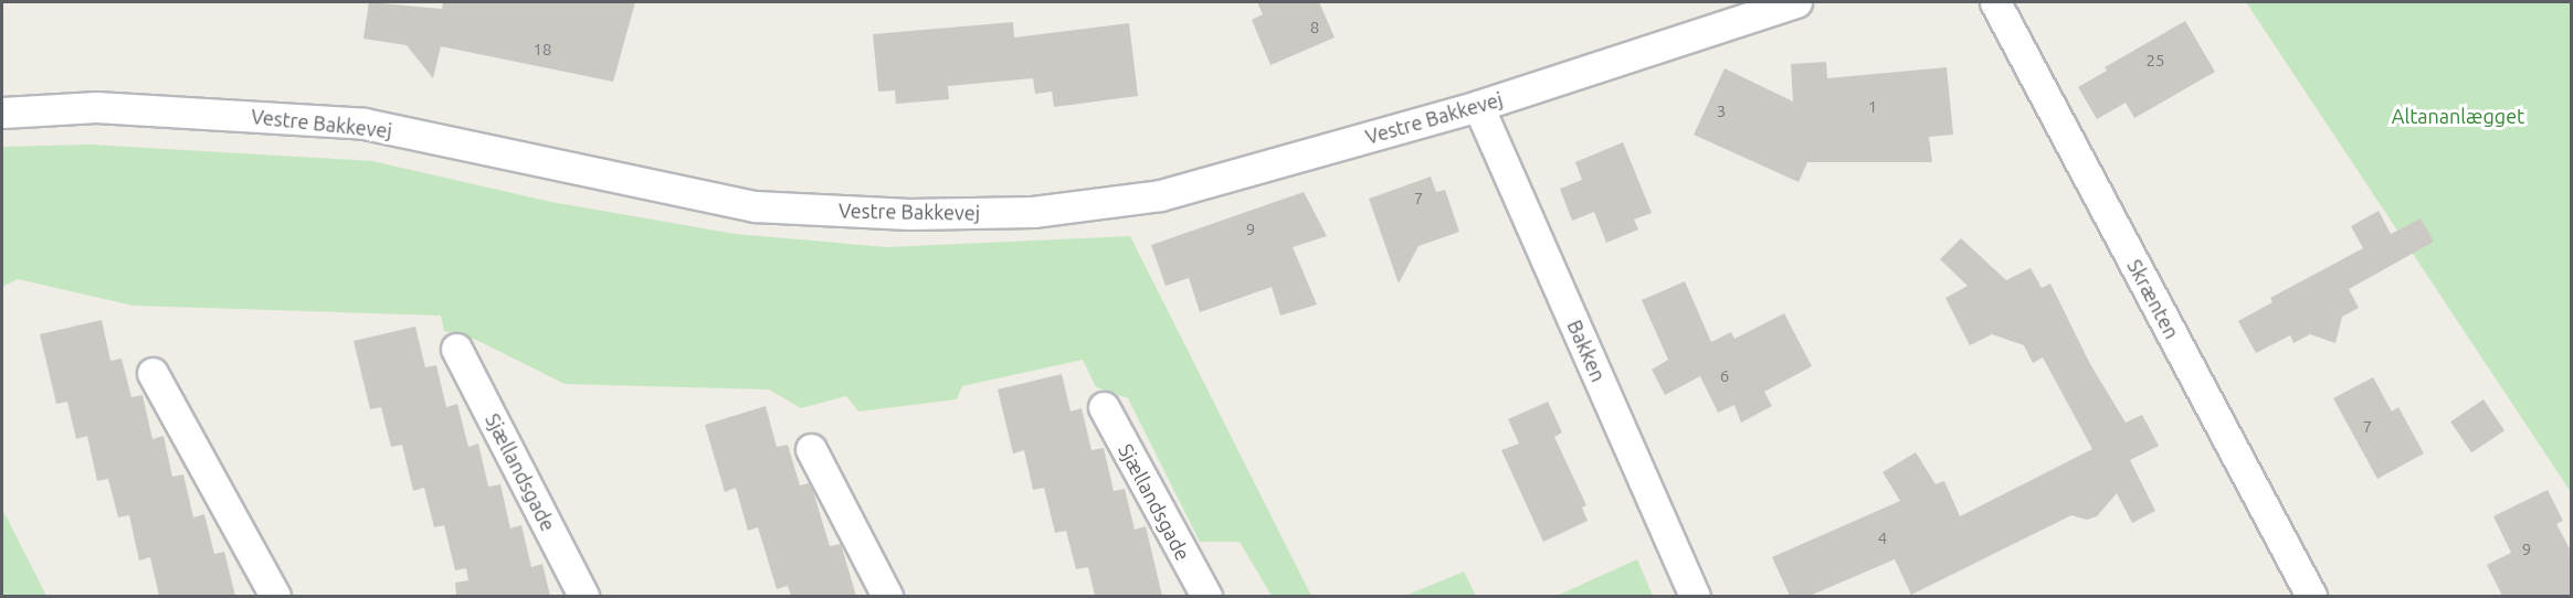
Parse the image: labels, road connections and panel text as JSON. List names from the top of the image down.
{
  "streets": {
    "street": [
      "Vestre Bakkevej",
      "Skrænten",
      "Bakken",
      "Sjællandsgade"
    ]
  },
  "crossings": [
    ["Vestre Bakkevej", "Bakken"]
  ],
  "parks": ["Altananlægget"],
  "house_numbers": [
    "8",
    "18",
    "25",
    "1",
    "3",
    "7",
    "9",
    "6",
    "7",
    "4",
    "9"
  ]
}
